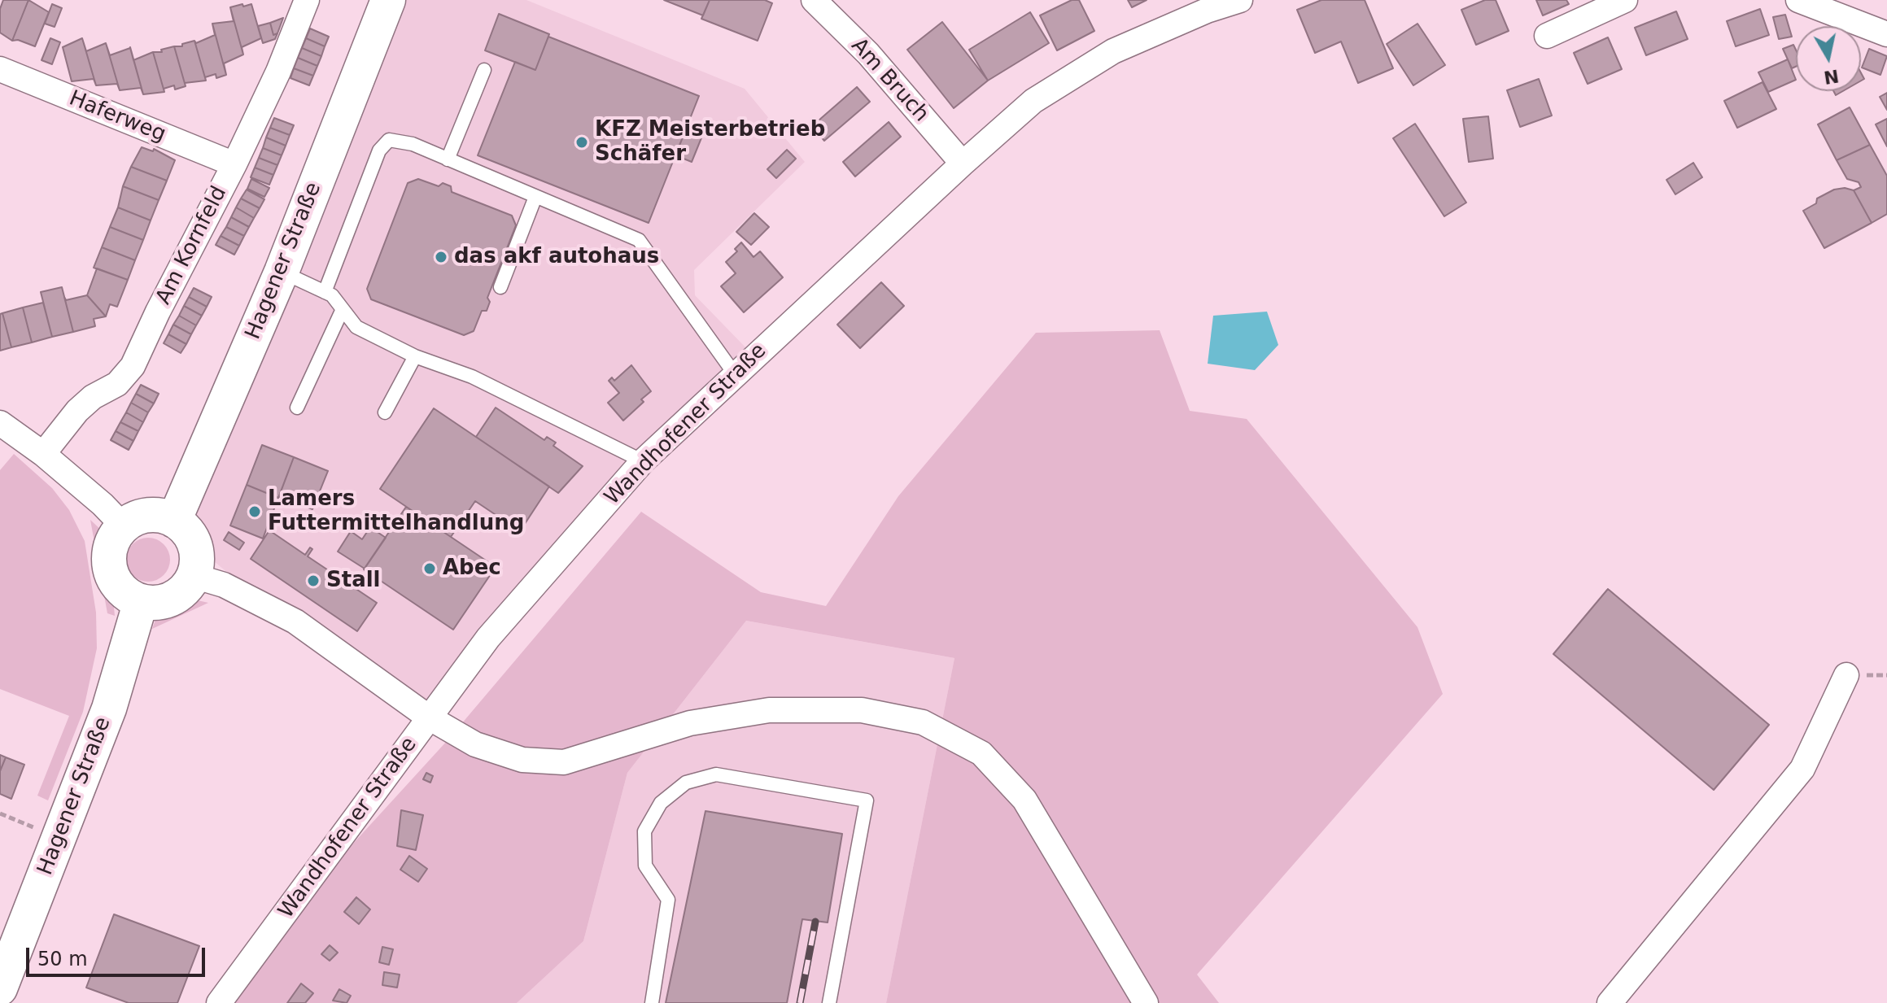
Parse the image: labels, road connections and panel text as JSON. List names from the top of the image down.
{
  "streets": {
    "main road": ["Hagener Straße"],
    "street": [
      "Am Bruch",
      "Haferweg",
      "Am Kornfeld",
      "Wandhofener Straße"
    ]
  },
  "crossings": [
    ["Am Bruch", "Wandhofener Straße"],
    ["Haferweg", "Am Kornfeld"]
  ],
  "places": [
    "KFZ Meisterbetrieb Schäfer",
    "das akf autohaus",
    "Lamers Futtermittelhandlung",
    "Abec",
    "Stall"
  ],
  "scale_bar": "50 m",
  "north": "bottom"
}
